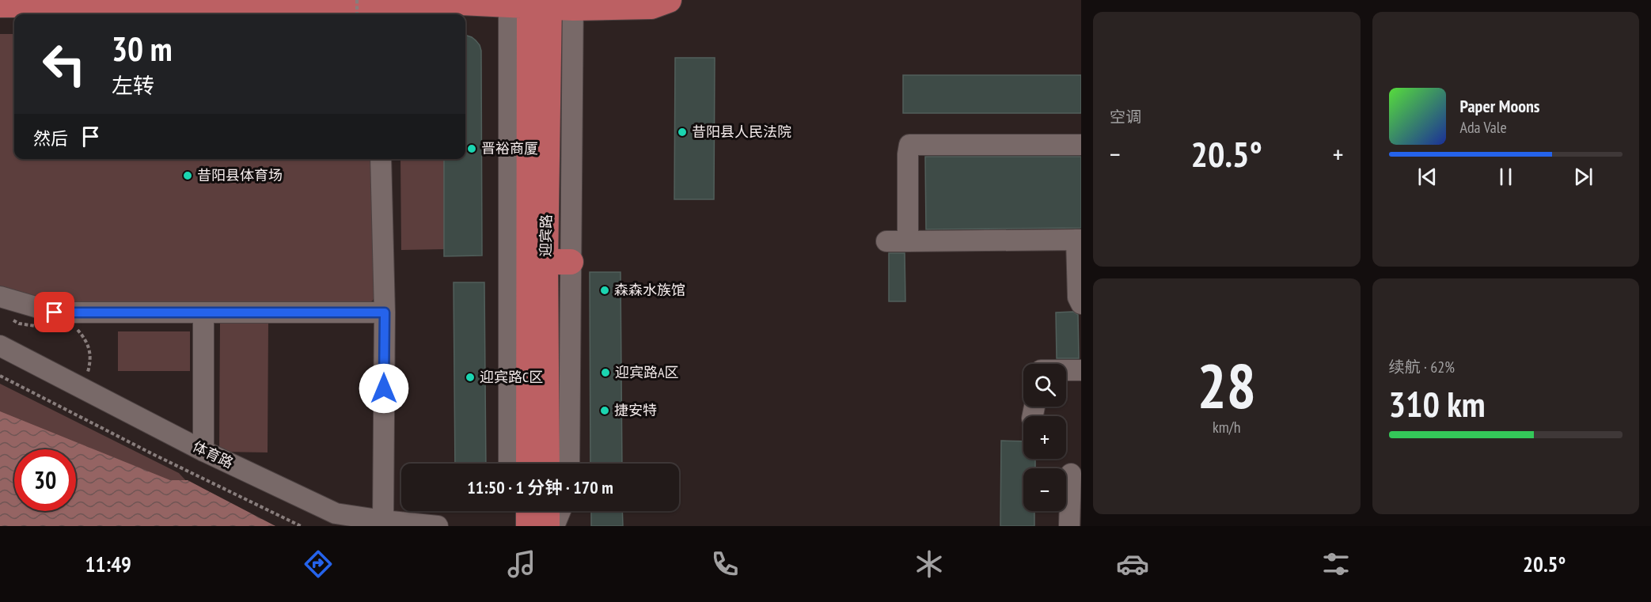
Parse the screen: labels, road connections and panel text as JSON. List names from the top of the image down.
{
  "streets": {
    "main road": ["迎宾路"],
    "street": ["体育路"]
  },
  "places": [
    "昔阳县人民法院",
    "晋裕商厦",
    "昔阳县体育场",
    "森森水族馆",
    "迎宾路A区",
    "迎宾路C区",
    "捷安特"
  ],
  "page": {
    "tile": [
      "空调",
      ["28", "km/h"],
      ["续航 · 62%", "310 km"]
    ],
    "turn": ["30 m", "左转"],
    "song": ["Paper Moons", "Ada Vale"],
    "then": "然后",
    "heat": ["−", "20.5°", "+"],
    "map_buttons": ["+", "−"],
    "limit": "30",
    "trip": "11:50 · 1 分钟 · 170 m",
    "tabs": ["11:49", "20.5°"]
  }
}
